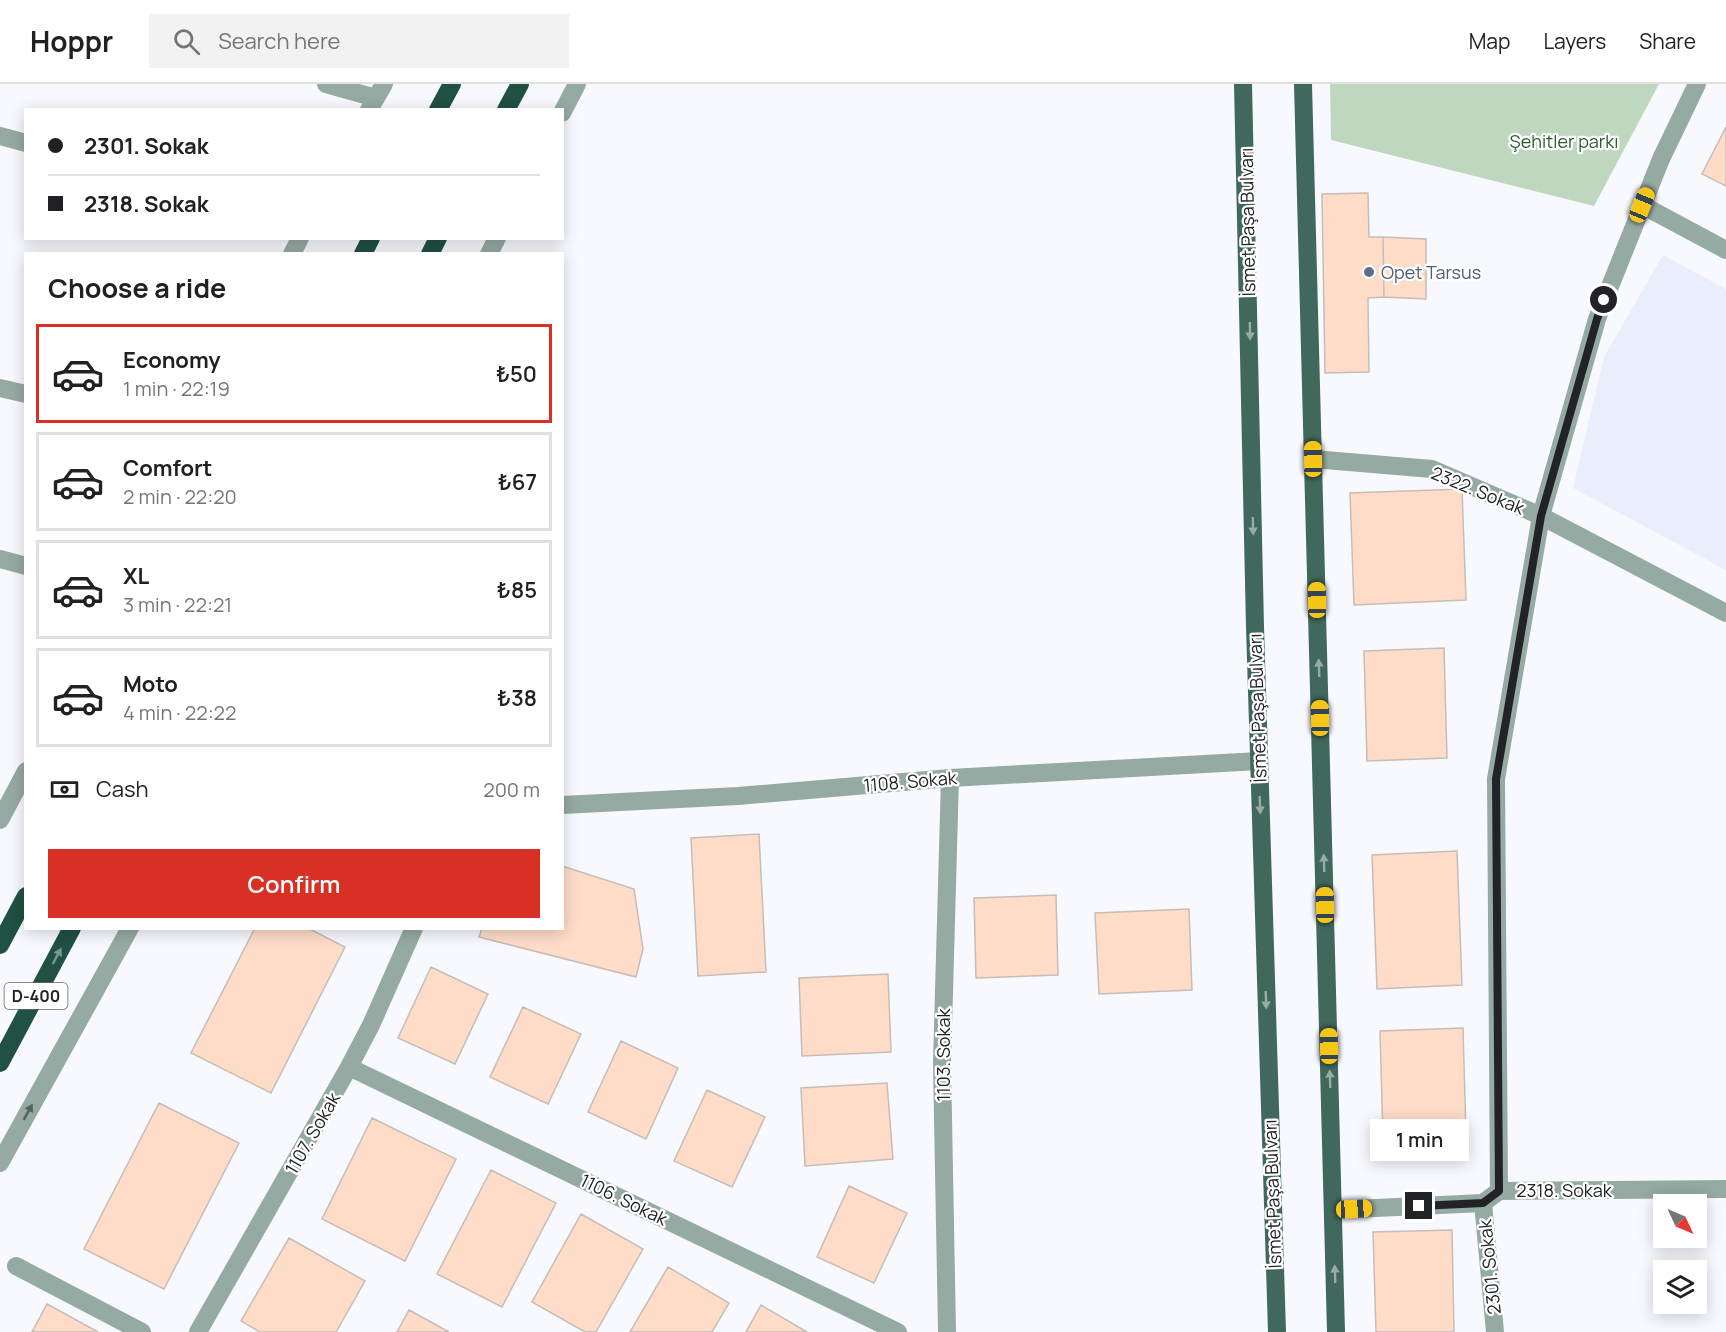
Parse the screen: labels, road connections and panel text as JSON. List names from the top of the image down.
{
  "streets": {
    "highway": ["D-400"],
    "main road": ["İsmet Paşa Bulvarı"],
    "street": [
      "2322. Sokak",
      "1108. Sokak",
      "1103. Sokak",
      "1107. Sokak",
      "2318. Sokak",
      "1106. Sokak",
      "2301. Sokak"
    ]
  },
  "crossings": [
    ["İsmet Paşa Bulvarı", "1108. Sokak"],
    ["1108. Sokak", "1103. Sokak"],
    ["1107. Sokak", "1106. Sokak"],
    ["2318. Sokak", "2301. Sokak"]
  ],
  "parks": ["Şehitler parkı"],
  "places": ["Opet Tarsus"],
  "north": "bottom right",
  "page": {
    "header": "Hoppr",
    "search": "Search here",
    "nav": ["Map", "Layers", "Share"],
    "banner": ["2301. Sokak", "2318. Sokak"],
    "heading": "Choose a ride",
    "list": [
      {
        "name": "Economy",
        "note": "1 min · 22:19",
        "value": "₺50"
      },
      {
        "name": "Comfort",
        "note": "2 min · 22:20",
        "value": "₺67"
      },
      {
        "name": "XL",
        "note": "3 min · 22:21",
        "value": "₺85"
      },
      {
        "name": "Moto",
        "note": "4 min · 22:22",
        "value": "₺38"
      }
    ],
    "pay": ["Cash", "200 m"],
    "buttons": "Confirm",
    "bubble": "1 min"
  }
}
